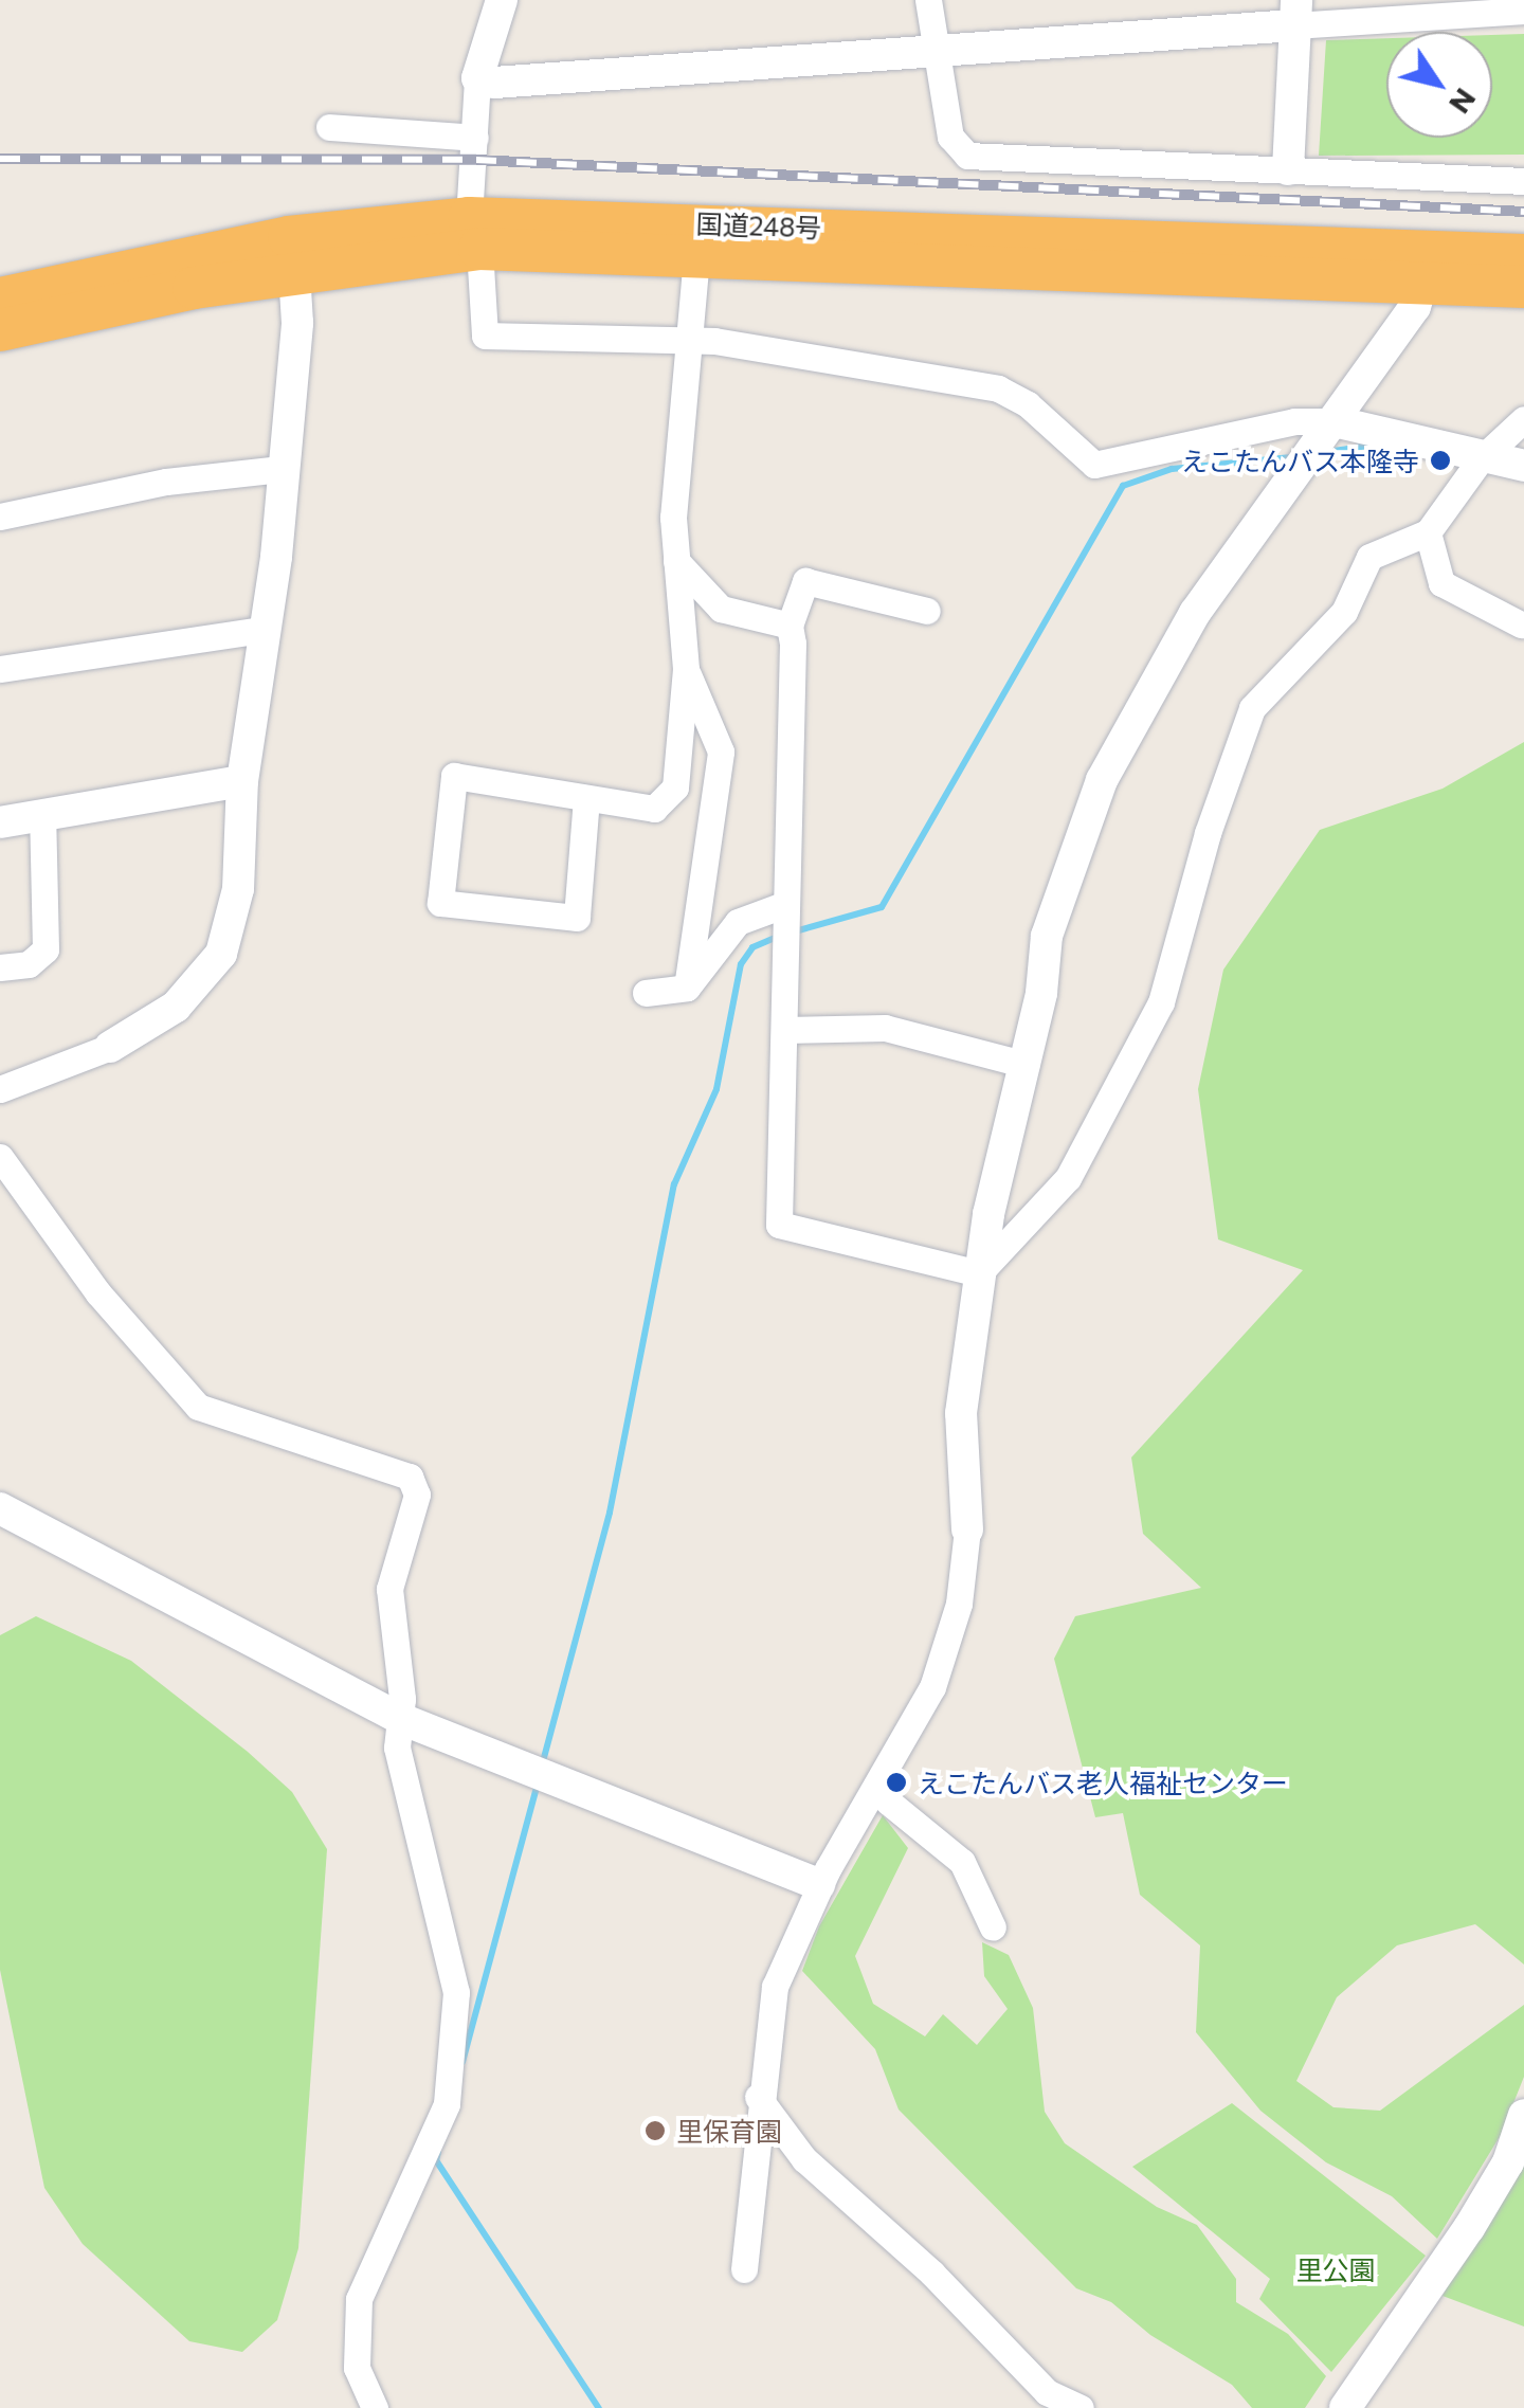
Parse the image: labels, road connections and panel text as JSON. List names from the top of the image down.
{
  "streets": {
    "highway": ["国道248号"]
  },
  "parks": ["里公園"],
  "places": ["えこたんバス本隆寺", "えこたんバス老人福祉センター", "里保育園"],
  "north": "bottom right"
}
